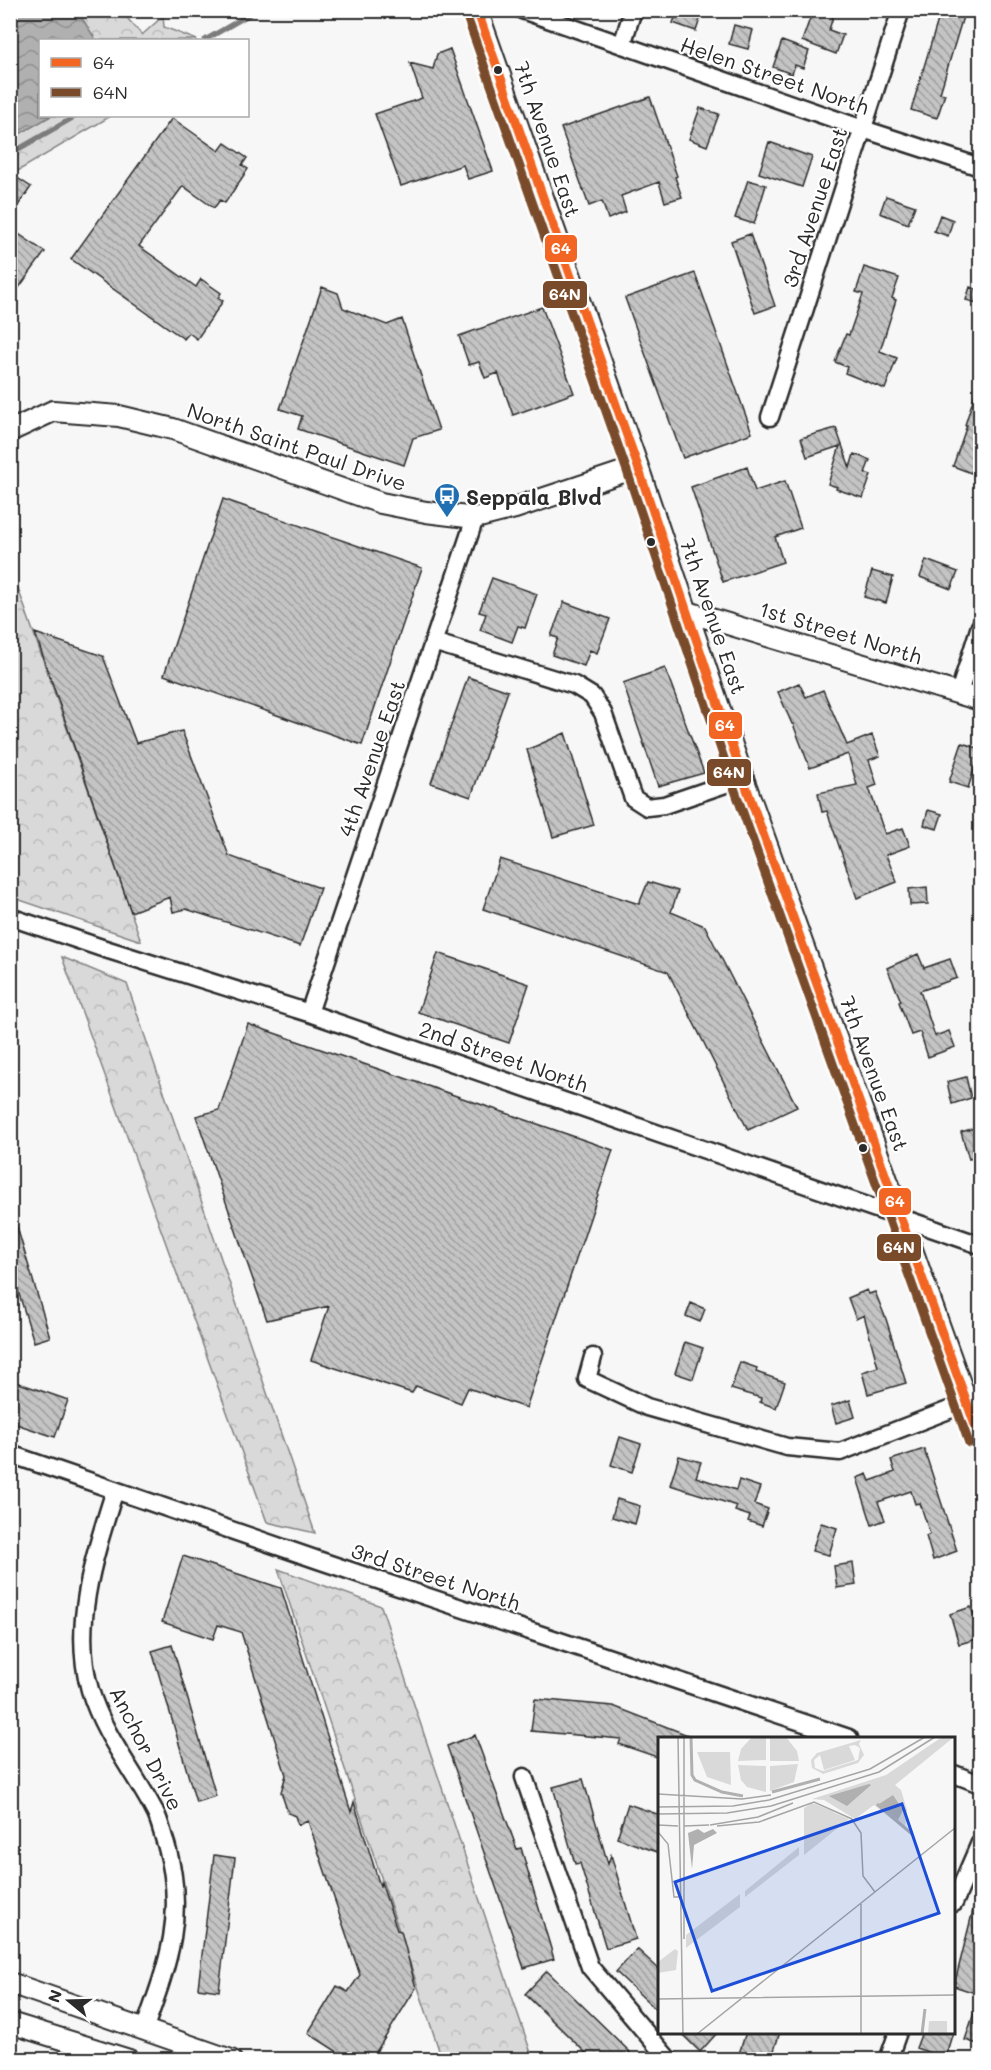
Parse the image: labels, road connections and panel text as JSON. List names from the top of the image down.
{
  "streets": {
    "street": [
      "Helen Street North",
      "7th Avenue East",
      "3rd Avenue East",
      "North Saint Paul Drive",
      "1st Street North",
      "4th Avenue East",
      "2nd Street North",
      "3rd Street North",
      "Anchor Drive"
    ]
  },
  "crossings": [
    ["Helen Street North", "3rd Avenue East"],
    ["7th Avenue East", "North Saint Paul Drive"],
    ["7th Avenue East", "1st Street North"],
    ["7th Avenue East", "2nd Street North"],
    ["North Saint Paul Drive", "4th Avenue East"],
    ["4th Avenue East", "2nd Street North"],
    ["3rd Street North", "Anchor Drive"]
  ],
  "places": {
    "bus stop": ["Seppala Blvd"]
  },
  "lines": ["transit line 64", "transit line 64N"],
  "legend": ["64", "64N"],
  "north": "left"
}
